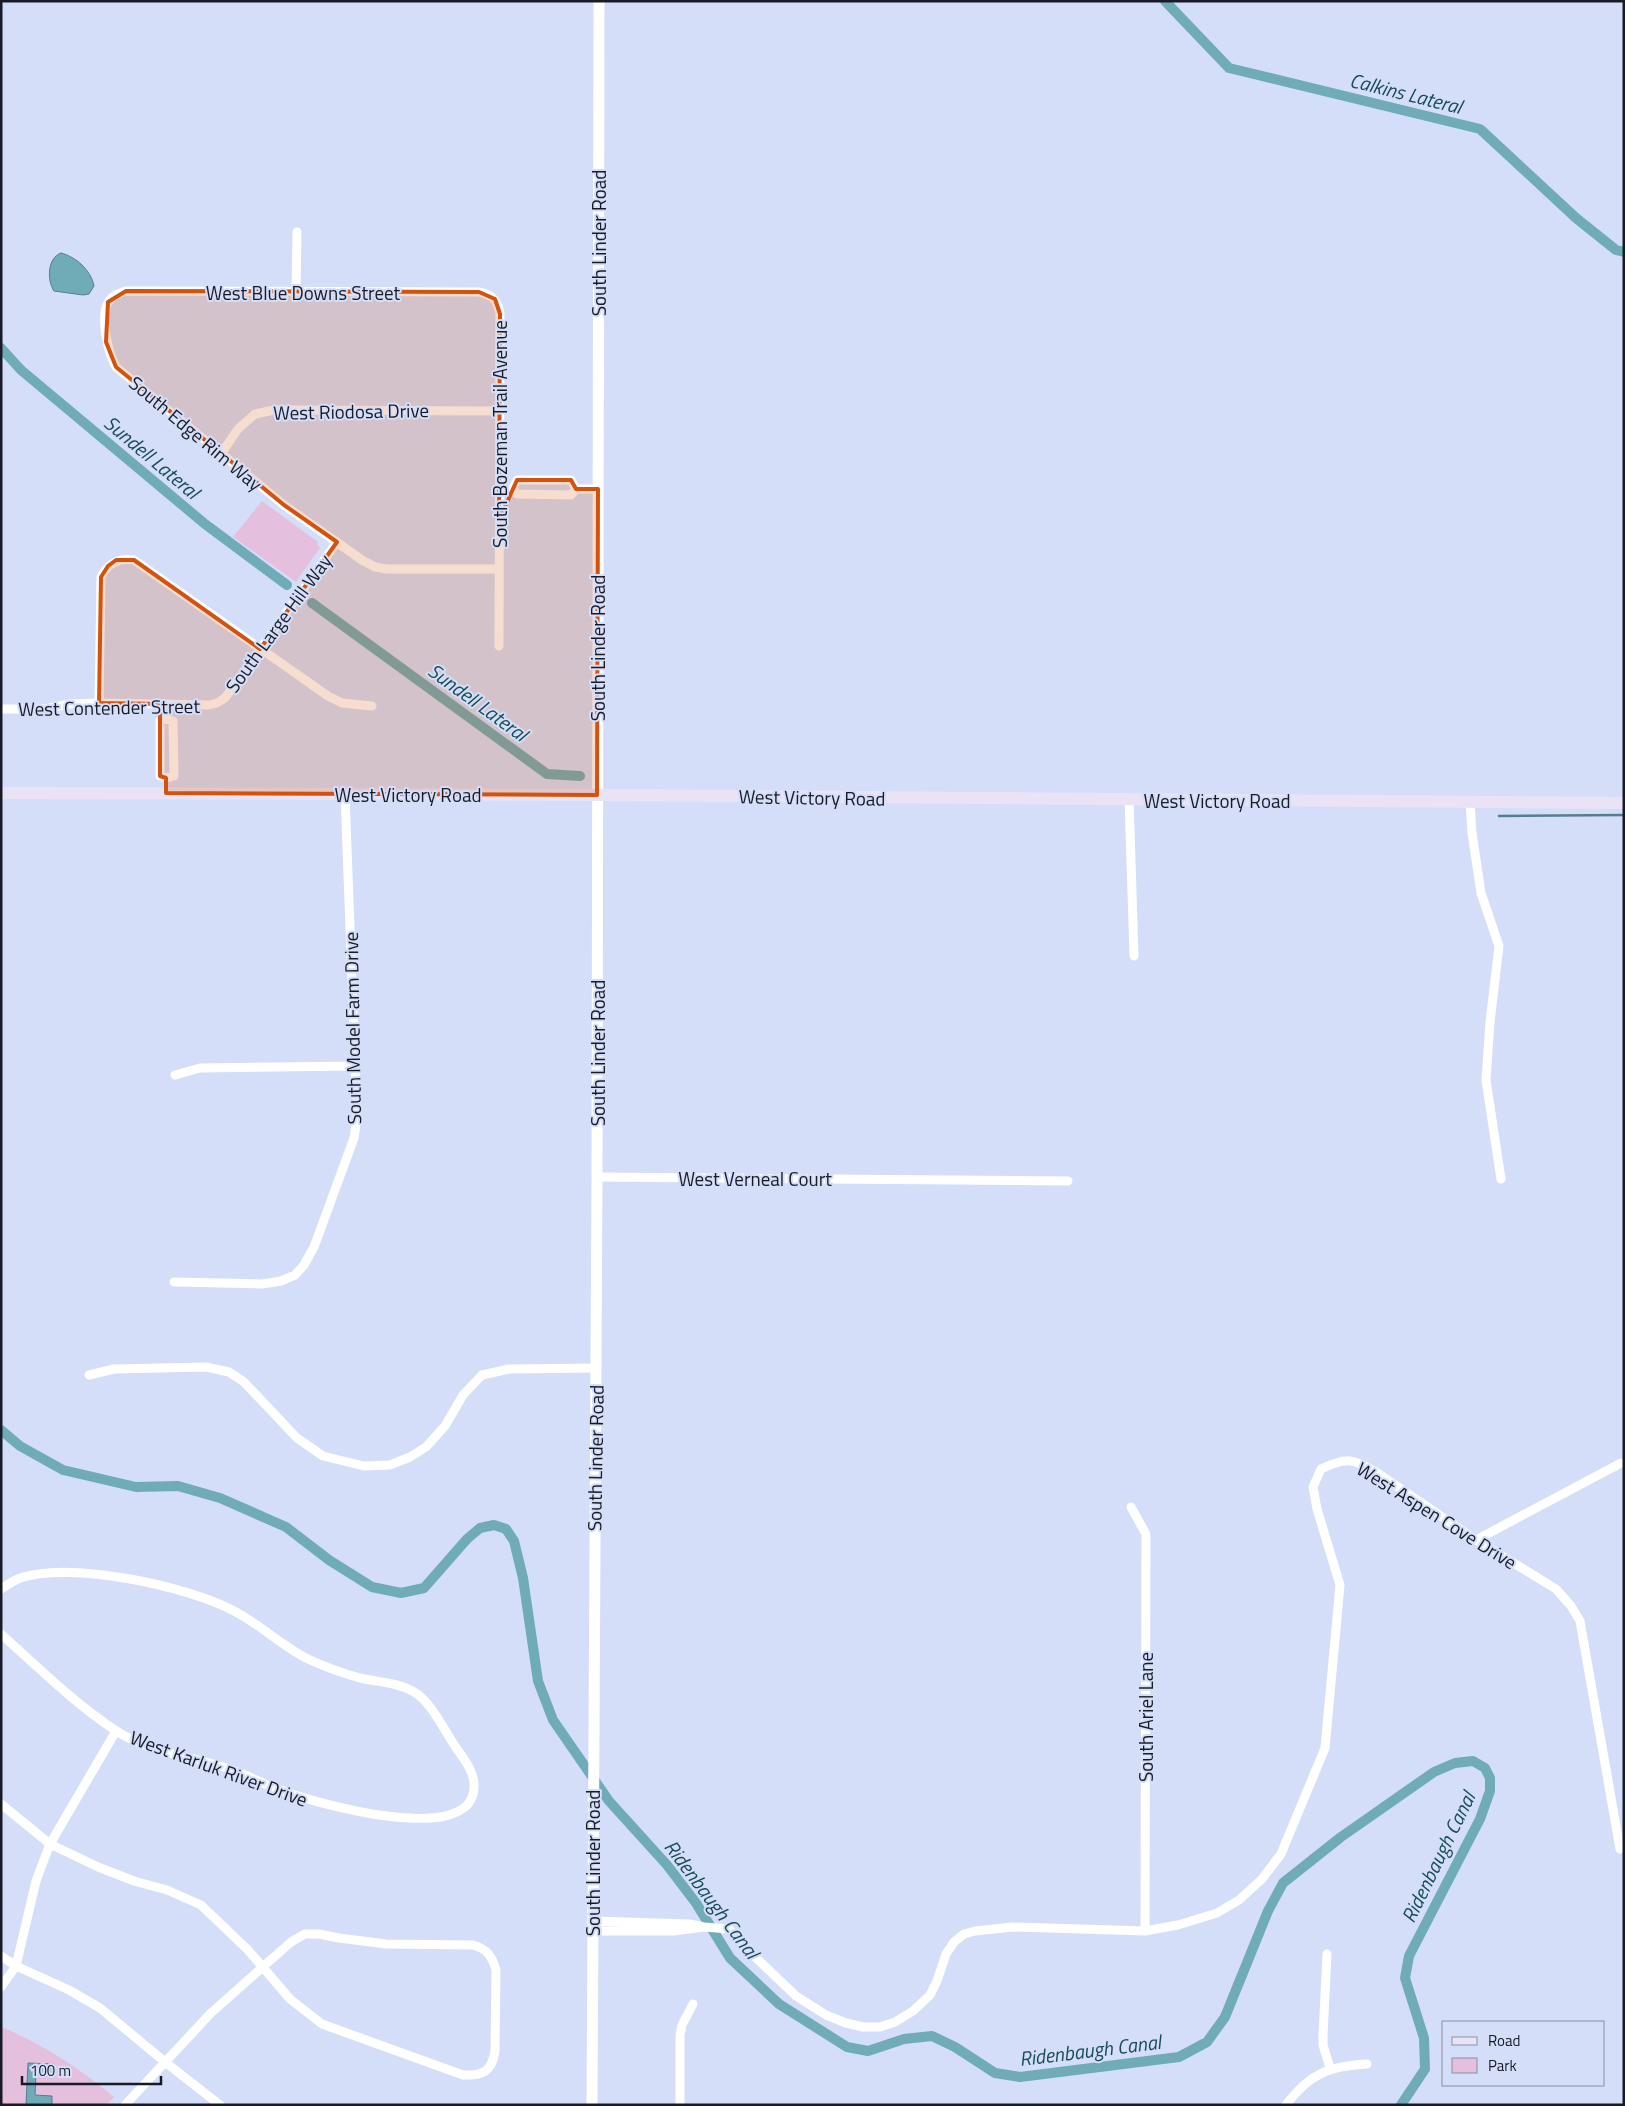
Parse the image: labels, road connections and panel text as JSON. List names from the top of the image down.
{
  "streets": {
    "main road": ["West Victory Road"],
    "street": [
      "South Linder Road",
      "West Blue Downs Street",
      "West Riodosa Drive",
      "South Edge Rim Way",
      "South Bozeman Trail Avenue",
      "South Large Hill Way",
      "West Contender Street",
      "South Model Farm Drive",
      "West Verneal Court",
      "West Aspen Cove Drive",
      "South Ariel Lane",
      "West Karluk River Drive"
    ]
  },
  "crossings": [
    ["South Linder Road", "West Victory Road"],
    ["South Linder Road", "West Verneal Court"],
    ["South Linder Road", "West Aspen Cove Drive"],
    ["West Blue Downs Street", "South Edge Rim Way"],
    ["West Blue Downs Street", "South Bozeman Trail Avenue"],
    ["West Riodosa Drive", "South Edge Rim Way"],
    ["West Riodosa Drive", "South Bozeman Trail Avenue"],
    ["South Edge Rim Way", "South Bozeman Trail Avenue"],
    ["South Edge Rim Way", "South Large Hill Way"],
    ["South Large Hill Way", "West Contender Street"],
    ["West Victory Road", "South Model Farm Drive"],
    ["West Aspen Cove Drive", "South Ariel Lane"]
  ],
  "water": ["Calkins Lateral", "Sundell Lateral", "Ridenbaugh Canal"],
  "legend": ["Road", "Park"],
  "scale_bar": "100 m"
}
